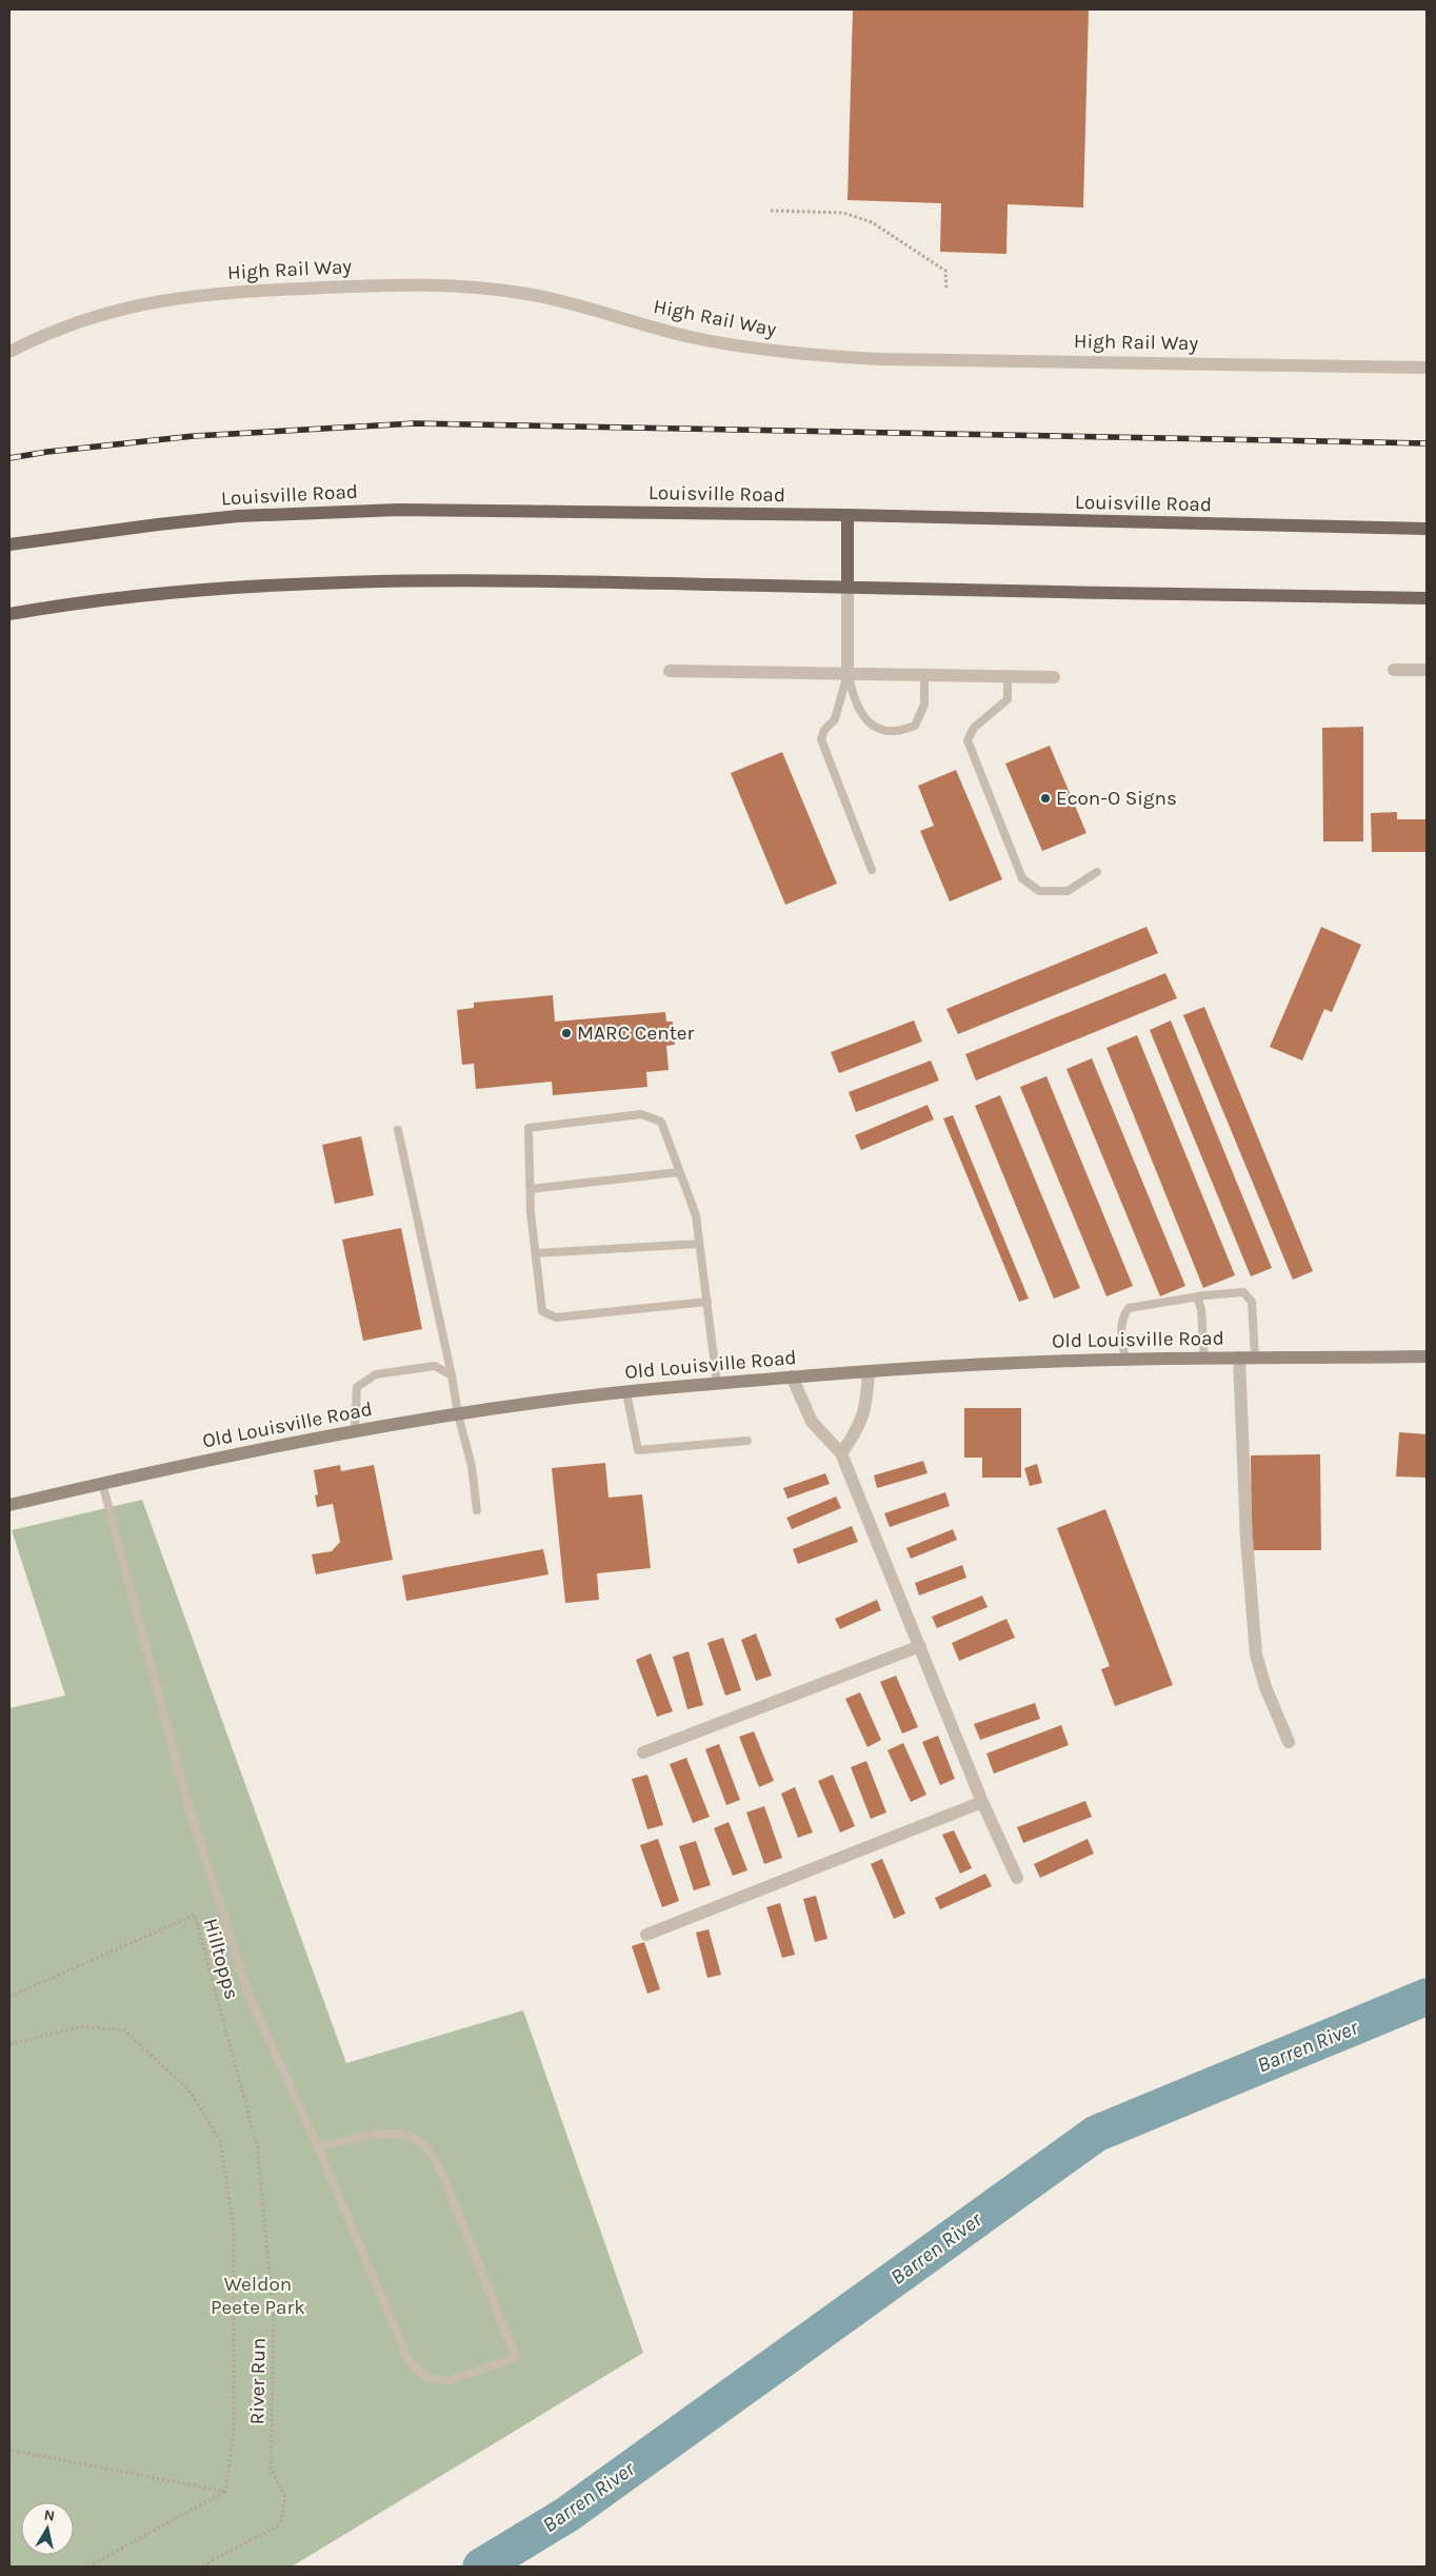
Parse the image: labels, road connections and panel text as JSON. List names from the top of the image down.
{
  "streets": {
    "main road": ["Louisville Road"],
    "street": ["High Rail Way", "Old Louisville Road"],
    "path": ["Hilltopps", "River Run"]
  },
  "crossings": [
    ["Hilltopps", "River Run"]
  ],
  "water": ["Barren River"],
  "parks": ["Weldon Peete Park"],
  "places": ["Econ-O Signs", "MARC Center"],
  "north": "top"
}
